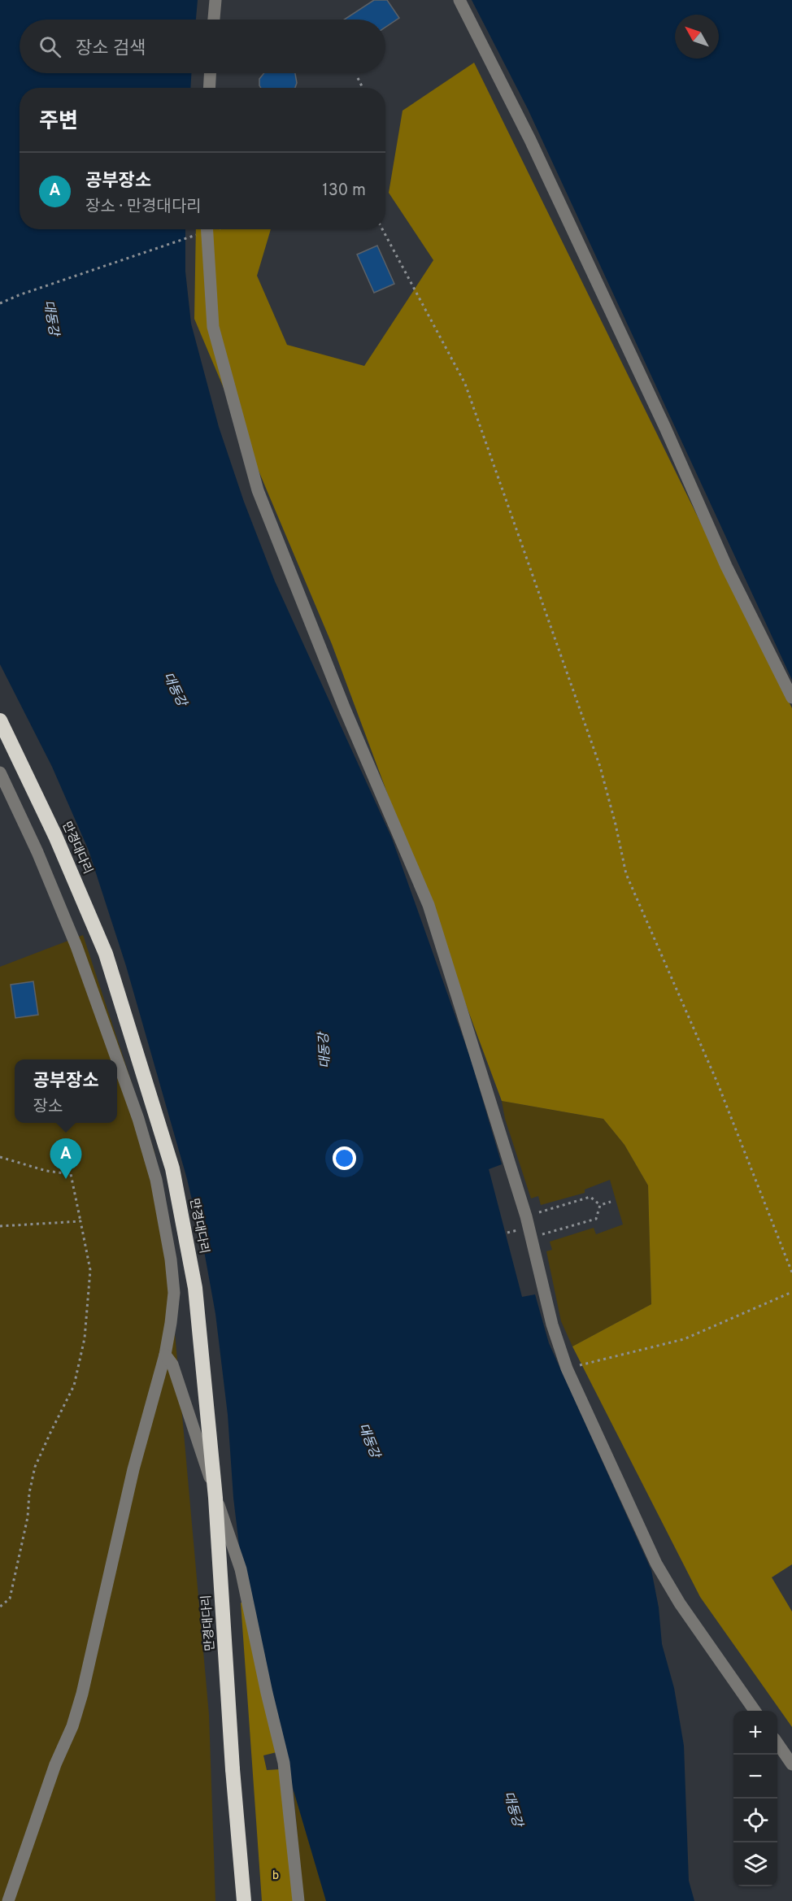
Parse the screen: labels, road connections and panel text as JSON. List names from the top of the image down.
{
  "streets": {
    "highway": ["만경대다리"]
  },
  "water": ["대동강"],
  "parks": ["b"],
  "north": "top left",
  "page": {
    "search": "장소 검색",
    "heading": "주변",
    "list": [
      {
        "mark": "A",
        "name": "공부장소",
        "note": "장소 · 만경대다리",
        "value": "130 m"
      }
    ],
    "popup": ["공부장소", "장소"],
    "pins": "A",
    "map_buttons": ["+", "−"]
  }
}
